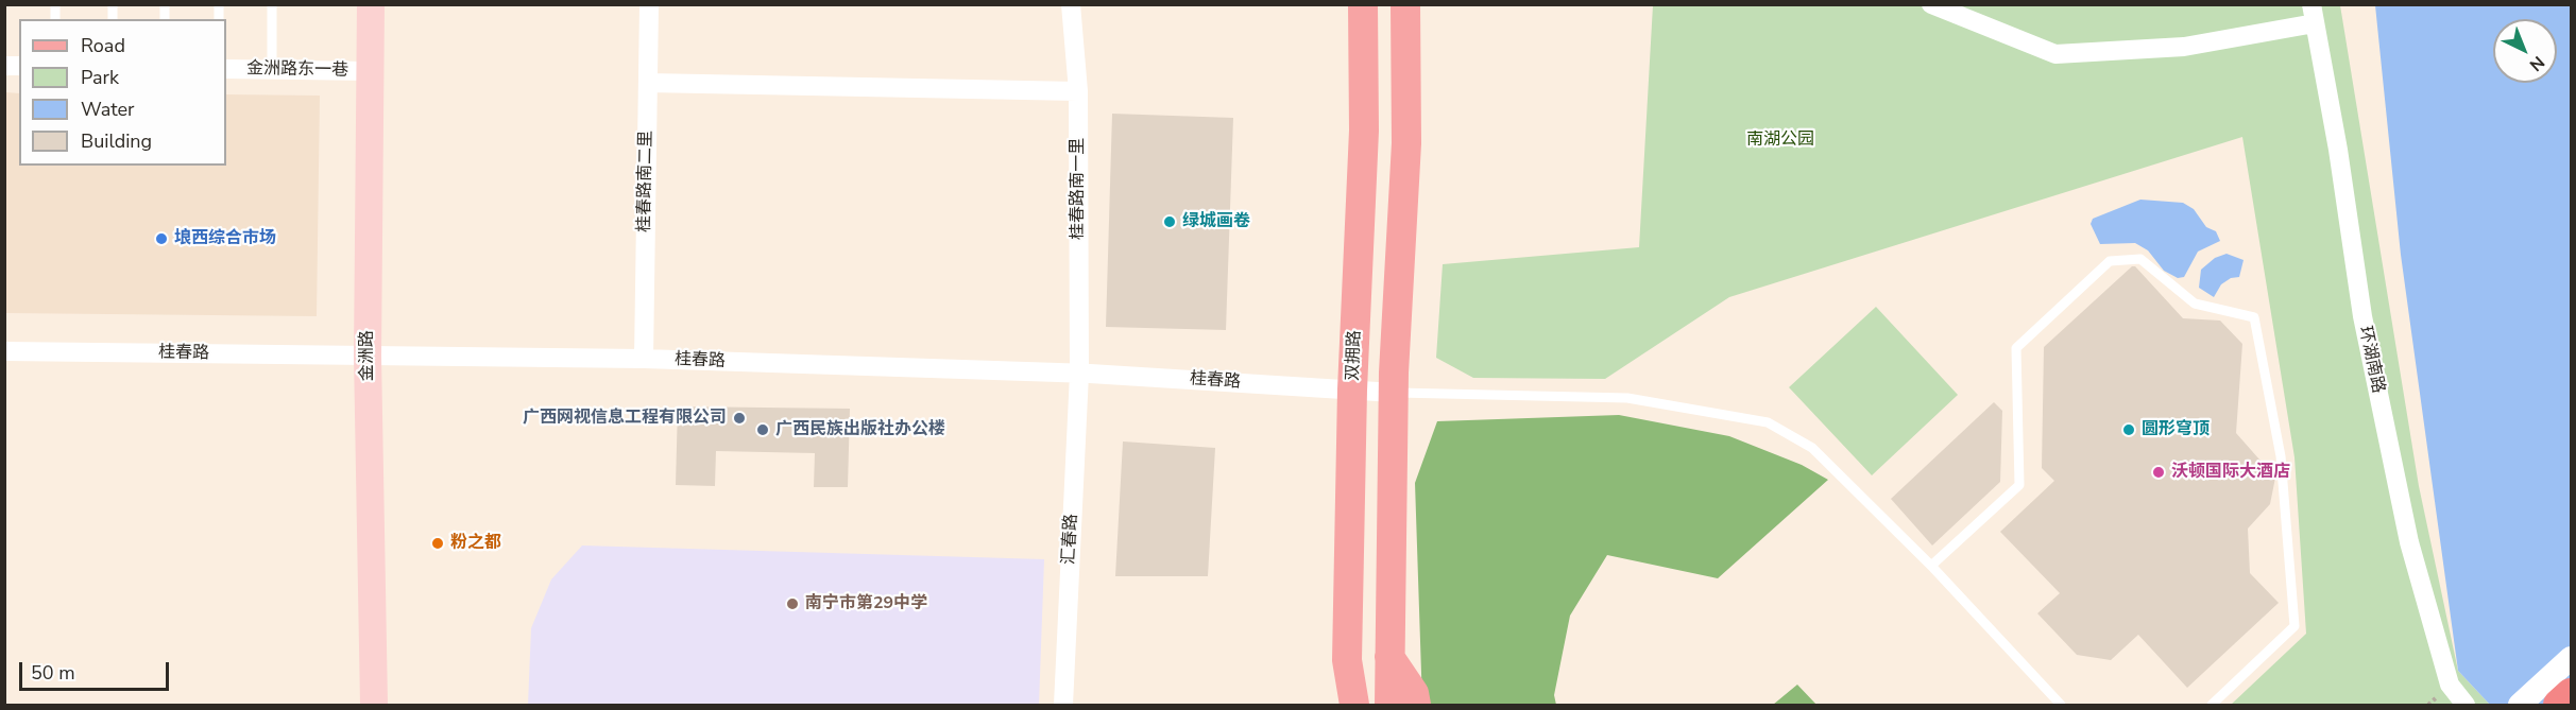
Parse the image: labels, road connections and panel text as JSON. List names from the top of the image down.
{
  "streets": {
    "main road": ["金洲路", "双拥路"],
    "street": [
      "金洲路东一巷",
      "桂春路南二里",
      "桂春路南一里",
      "桂春路",
      "环湖南路",
      "汇春路"
    ]
  },
  "crossings": [
    ["金洲路东一巷", "金洲路"],
    ["桂春路南二里", "桂春路"],
    ["桂春路南一里", "桂春路"],
    ["桂春路南一里", "汇春路"],
    ["桂春路", "金洲路"],
    ["桂春路", "双拥路"],
    ["桂春路", "汇春路"]
  ],
  "parks": ["南湖公园"],
  "places": [
    "绿城画卷",
    "埌西综合市场",
    "广西网视信息工程有限公司",
    "广西民族出版社办公楼",
    "圆形穹顶",
    "沃顿国际大酒店",
    "粉之都",
    "南宁市第29中学"
  ],
  "legend": [
    "Road",
    "Park",
    "Water",
    "Building"
  ],
  "scale_bar": "50 m",
  "north": "bottom right"
}
